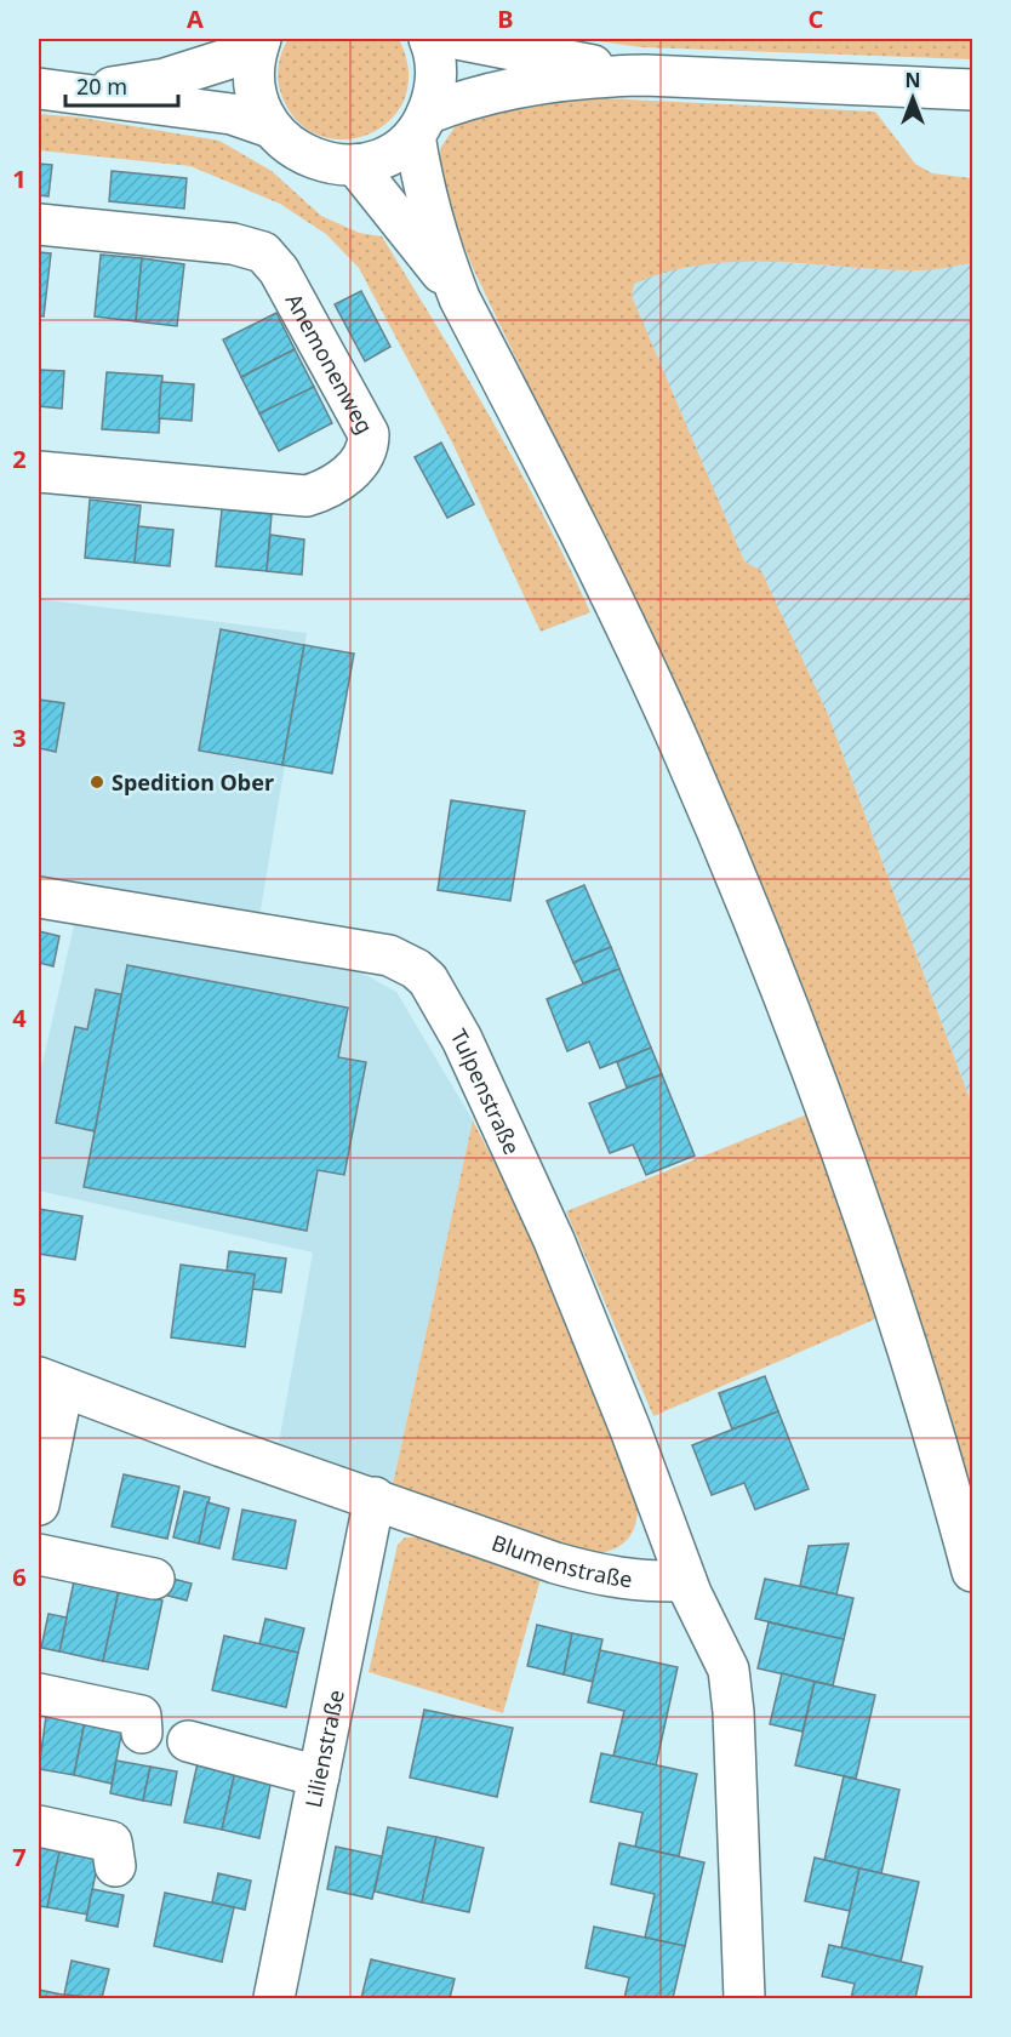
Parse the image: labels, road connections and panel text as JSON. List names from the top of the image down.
{
  "streets": {
    "street": [
      "Anemonenweg",
      "Tulpenstraße",
      "Blumenstraße",
      "Lilienstraße"
    ]
  },
  "crossings": [
    ["Tulpenstraße", "Blumenstraße"],
    ["Blumenstraße", "Lilienstraße"]
  ],
  "places": ["Spedition Ober"],
  "scale_bar": "20 m",
  "north": "top",
  "grid": {
    "columns": ["A", "B", "C"],
    "rows": [
      "1",
      "2",
      "3",
      "4",
      "5",
      "6",
      "7"
    ]
  }
}
